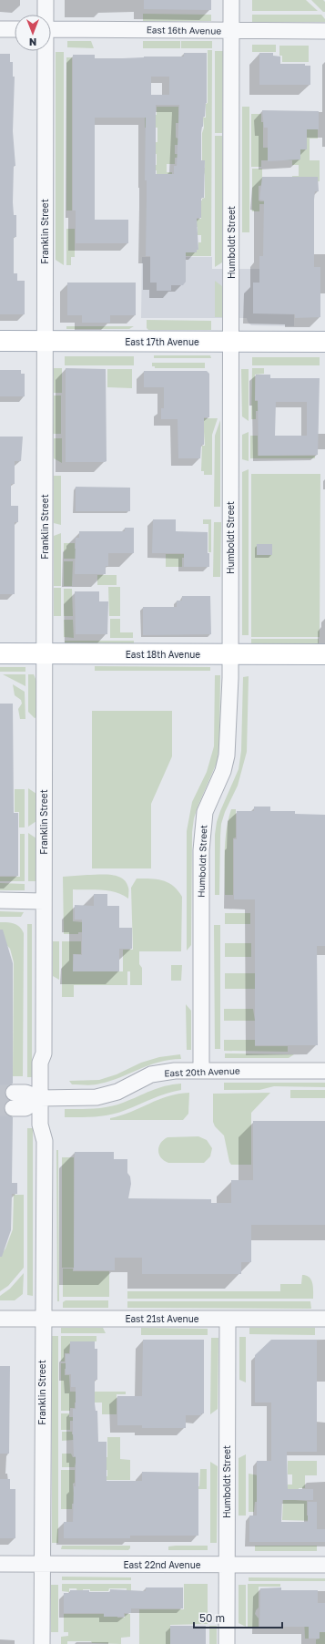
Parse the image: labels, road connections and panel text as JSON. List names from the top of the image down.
{
  "streets": {
    "main road": ["East 17th Avenue", "East 18th Avenue"],
    "street": [
      "East 16th Avenue",
      "Franklin Street",
      "Humboldt Street",
      "East 20th Avenue",
      "East 21st Avenue",
      "East 22nd Avenue"
    ]
  },
  "crossings": [
    ["East 16th Avenue", "Humboldt Street"],
    ["Franklin Street", "East 17th Avenue"],
    ["Franklin Street", "East 18th Avenue"],
    ["Franklin Street", "East 20th Avenue"],
    ["Franklin Street", "East 21st Avenue"],
    ["Franklin Street", "East 22nd Avenue"],
    ["Humboldt Street", "East 17th Avenue"],
    ["Humboldt Street", "East 18th Avenue"],
    ["Humboldt Street", "East 20th Avenue"],
    ["Humboldt Street", "East 21st Avenue"],
    ["Humboldt Street", "East 22nd Avenue"]
  ],
  "scale_bar": "50 m",
  "north": "bottom"
}
